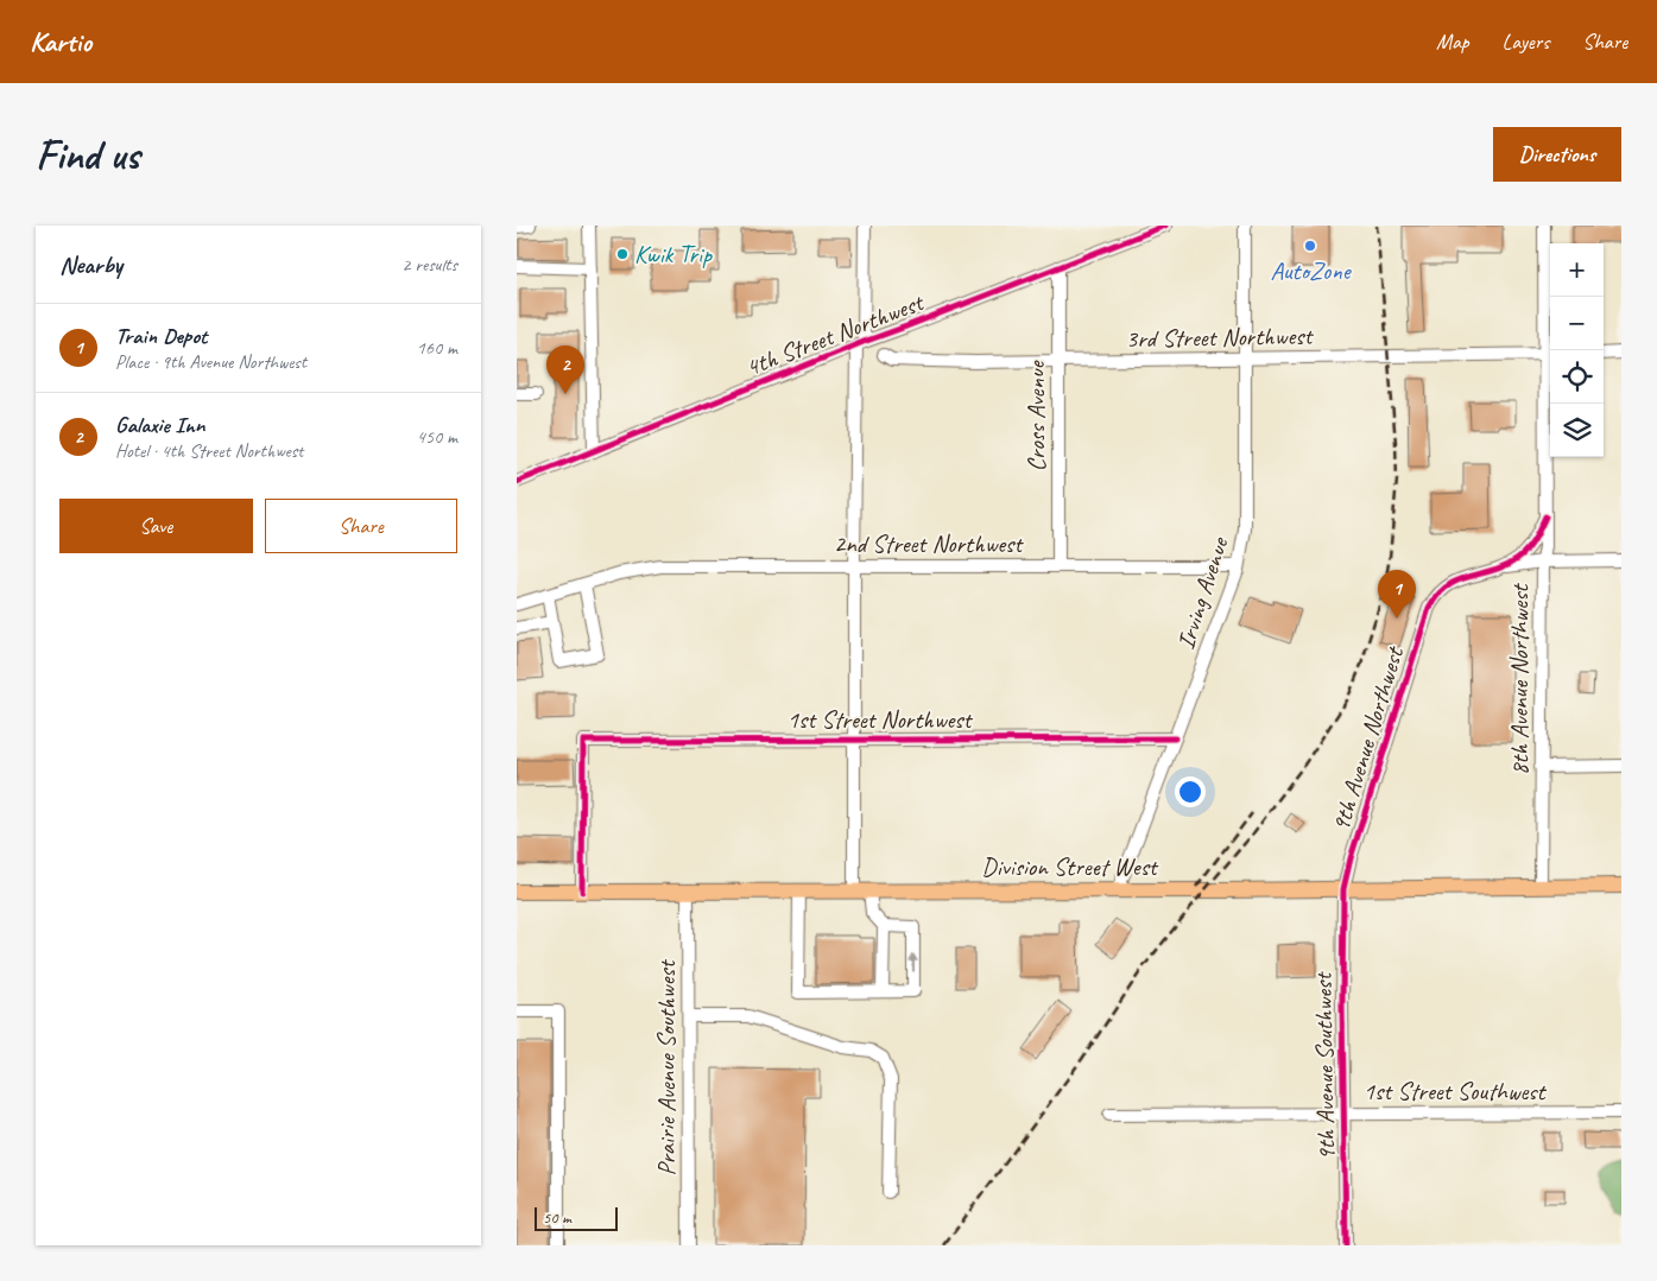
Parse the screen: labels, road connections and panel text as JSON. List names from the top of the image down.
{
  "streets": {
    "main road": ["Division Street West"],
    "street": [
      "4th Street Northwest",
      "3rd Street Northwest",
      "Cross Avenue",
      "2nd Street Northwest",
      "Irving Avenue",
      "8th Avenue Northwest",
      "1st Street Northwest",
      "9th Avenue Northwest",
      "9th Avenue Southwest",
      "Prairie Avenue Southwest",
      "1st Street Southwest"
    ]
  },
  "crossings": [
    ["4th Street Northwest", "Cross Avenue"],
    ["3rd Street Northwest", "Cross Avenue"],
    ["3rd Street Northwest", "Irving Avenue"],
    ["3rd Street Northwest", "8th Avenue Northwest"],
    ["Cross Avenue", "2nd Street Northwest"],
    ["2nd Street Northwest", "Irving Avenue"],
    ["Irving Avenue", "1st Street Northwest"],
    ["Irving Avenue", "Division Street West"],
    ["8th Avenue Northwest", "Division Street West"],
    ["1st Street Northwest", "Division Street West"],
    ["9th Avenue Northwest", "Division Street West"],
    ["9th Avenue Northwest", "9th Avenue Southwest"],
    ["Division Street West", "9th Avenue Southwest"],
    ["Division Street West", "Prairie Avenue Southwest"],
    ["9th Avenue Southwest", "1st Street Southwest"]
  ],
  "places": ["AutoZone", "Kwik Trip"],
  "scale_bar": "50 m",
  "page": {
    "header": "Kartio",
    "nav": ["Map", "Layers", "Share"],
    "buttons": [
      "Directions",
      ["Save", "Share"]
    ],
    "title": "Find us",
    "heading": ["Nearby", "2 results"],
    "map_buttons": ["+", "−"],
    "list": [
      {
        "mark": "1",
        "name": "Train Depot",
        "note": "Place · 9th Avenue Northwest",
        "value": "160 m"
      },
      {
        "mark": "2",
        "name": "Galaxie Inn",
        "note": "Hotel · 4th Street Northwest",
        "value": "450 m"
      }
    ],
    "pins": ["2", "1"],
    "scale": "50 m"
  }
}
